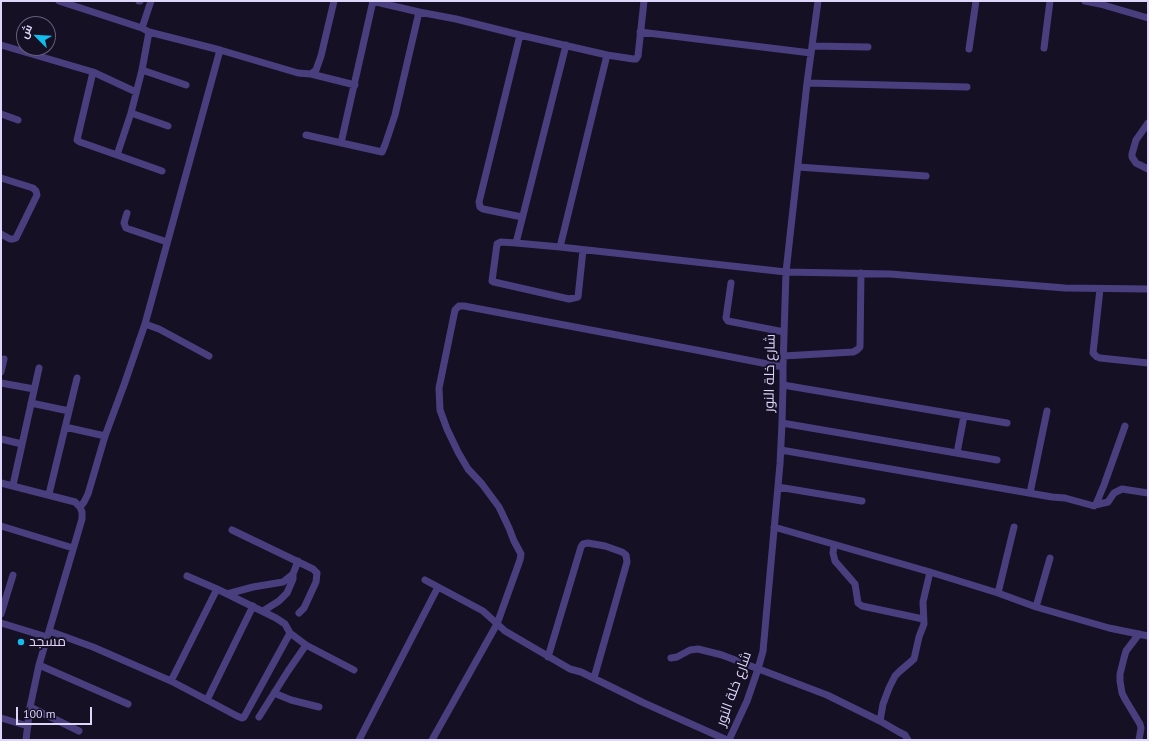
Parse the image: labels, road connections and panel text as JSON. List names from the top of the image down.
{
  "streets": {
    "street": ["شارع خلة النور"]
  },
  "places": ["مسجد"],
  "scale_bar": "100 m",
  "north": "top left"
}
